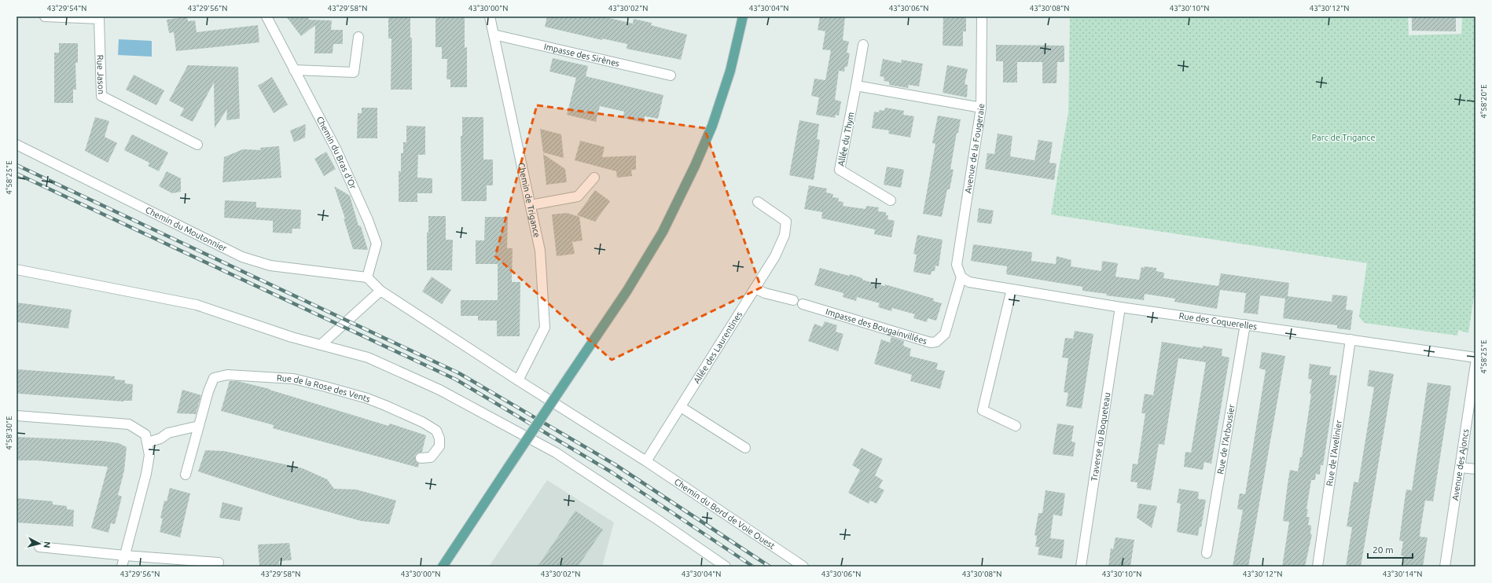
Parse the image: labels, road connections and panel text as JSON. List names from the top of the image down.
{
  "streets": {
    "street": [
      "Impasse des Sirènes",
      "Rue Jason",
      "Allée du Thym",
      "Avenue de la Fougeraie",
      "Chemin du Bras d'Or",
      "Chemin de Trigance",
      "Chemin du Moutonnier",
      "Rue des Coquerelles",
      "Impasse des Bougainvillées",
      "Allée des Laurentines",
      "Rue de la Rose des Vents",
      "Traverse du Boqueteau",
      "Rue de l'Arbousier",
      "Rue de l'Avelinier",
      "Avenue des Ajoncs",
      "Chemin du Bord de Voie Ouest"
    ]
  },
  "crossings": [
    ["Impasse des Sirènes", "Chemin de Trigance"],
    ["Avenue de la Fougeraie", "Rue des Coquerelles"],
    ["Avenue de la Fougeraie", "Impasse des Bougainvillées"],
    ["Chemin du Bras d'Or", "Chemin du Moutonnier"],
    ["Chemin de Trigance", "Chemin du Bord de Voie Ouest"],
    ["Rue des Coquerelles", "Impasse des Bougainvillées"],
    ["Rue des Coquerelles", "Traverse du Boqueteau"],
    ["Rue des Coquerelles", "Rue de l'Arbousier"],
    ["Rue des Coquerelles", "Rue de l'Avelinier"],
    ["Allée des Laurentines", "Chemin du Bord de Voie Ouest"]
  ],
  "parks": ["Parc de Trigance"],
  "scale_bar": "20 m",
  "north": "right",
  "coordinates": [
    "43°29'54\"N",
    "43°29'56\"N",
    "43°29'58\"N",
    "43°30'00\"N",
    "43°30'02\"N",
    "43°30'04\"N",
    "43°30'06\"N",
    "43°30'08\"N",
    "43°30'10\"N",
    "43°30'12\"N",
    "4°58'20\"E",
    "4°58'25\"E",
    "4°58'30\"E",
    "43°30'14\"N"
  ]
}
